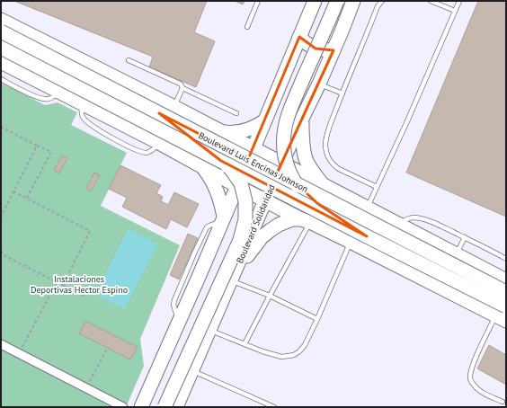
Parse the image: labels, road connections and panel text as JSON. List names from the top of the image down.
{
  "streets": {
    "main road": ["Boulevard Luis Encinas Johnson", "Boulevard Solidaridad"]
  },
  "parks": ["Instalaciones Deportivas Hector Espino"]
}
